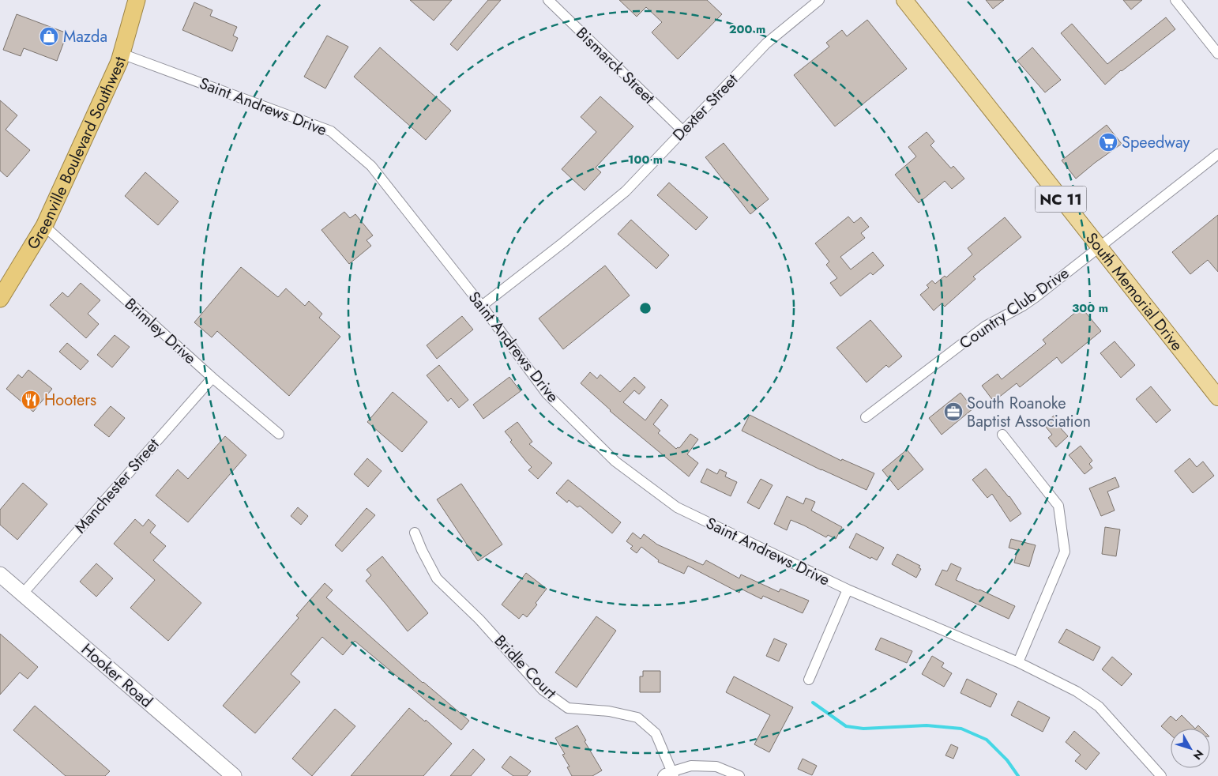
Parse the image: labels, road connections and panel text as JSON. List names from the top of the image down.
{
  "streets": {
    "highway": ["Greenville Boulevard Southwest"],
    "main road": ["NC 11", "South Memorial Drive", "Hooker Road"],
    "street": [
      "Bismarck Street",
      "Saint Andrews Drive",
      "Dexter Street",
      "Country Club Drive",
      "Brimley Drive",
      "Manchester Street",
      "Bridle Court"
    ]
  },
  "crossings": [
    ["Bismarck Street", "Dexter Street"],
    ["Saint Andrews Drive", "Dexter Street"],
    ["Saint Andrews Drive", "Greenville Boulevard Southwest"],
    ["Greenville Boulevard Southwest", "Brimley Drive"],
    ["South Memorial Drive", "Country Club Drive"],
    ["Brimley Drive", "Manchester Street"],
    ["Manchester Street", "Hooker Road"]
  ],
  "places": {
    "shop": ["Mazda"],
    "supermarket": ["Speedway"],
    "restaurant": ["Hooters"],
    "office": ["South Roanoke Baptist Association"]
  },
  "north": "bottom right",
  "rings": ["200 m", "100 m", "300 m"]
}
